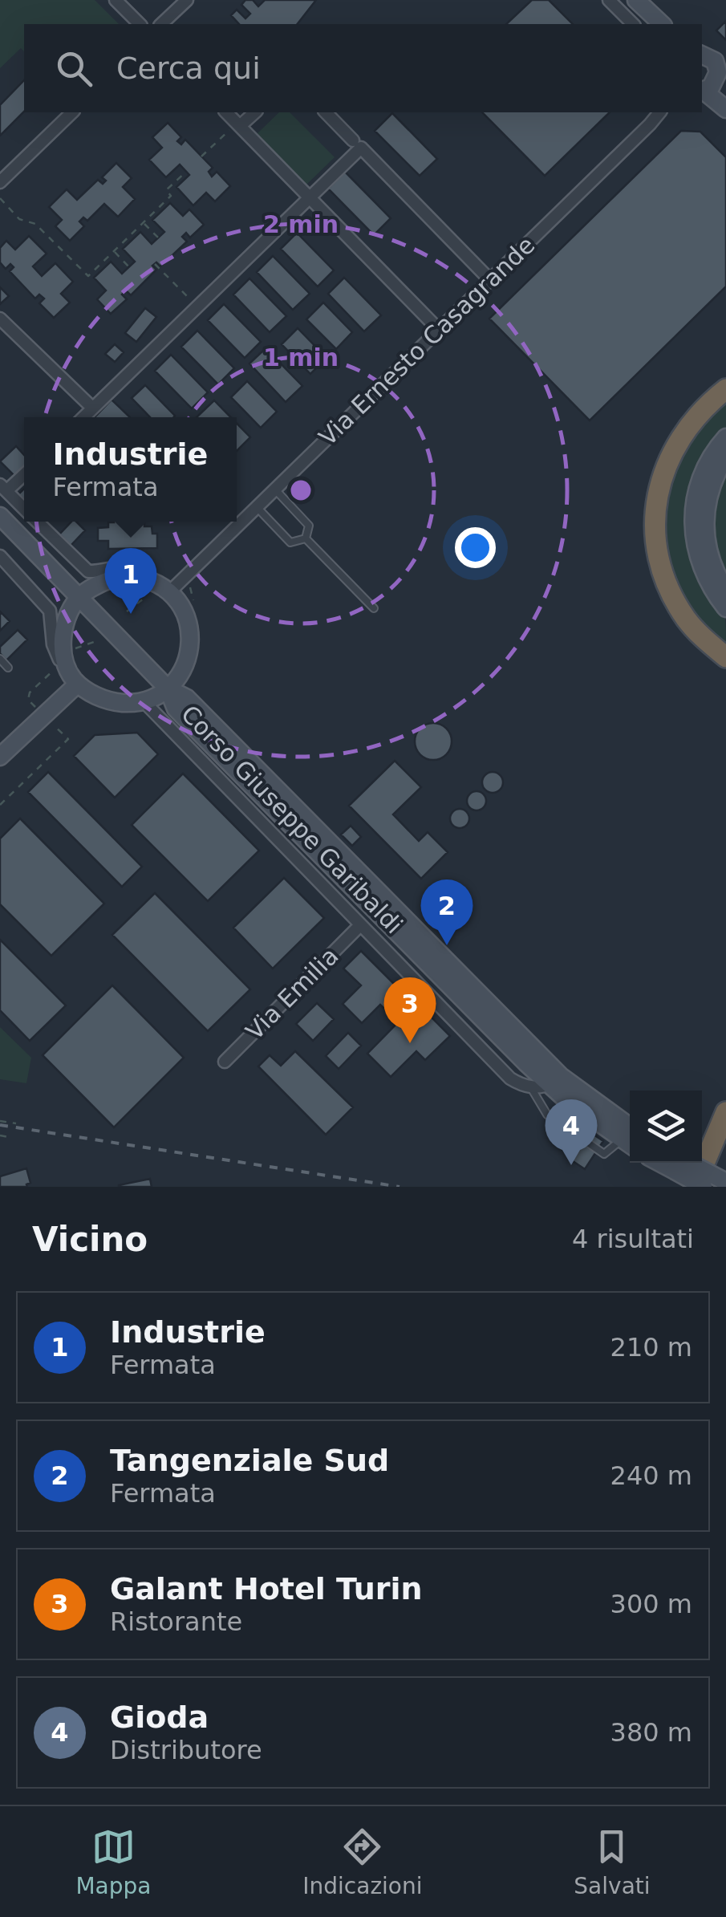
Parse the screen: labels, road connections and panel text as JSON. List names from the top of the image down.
{
  "streets": {
    "street": ["Via Ernesto Casagrande", "Corso Giuseppe Garibaldi", "Via Emilia"]
  },
  "crossings": [
    ["Via Ernesto Casagrande", "Corso Giuseppe Garibaldi"],
    ["Corso Giuseppe Garibaldi", "Via Emilia"]
  ],
  "page": {
    "search": "Cerca qui",
    "popup": ["Industrie", "Fermata"],
    "pins": [
      "1",
      "2",
      "3",
      "4"
    ],
    "heading": ["Vicino", "4 risultati"],
    "list": [
      {
        "mark": "1",
        "name": "Industrie",
        "note": "Fermata",
        "value": "210 m"
      },
      {
        "mark": "2",
        "name": "Tangenziale Sud",
        "note": "Fermata",
        "value": "240 m"
      },
      {
        "mark": "3",
        "name": "Galant Hotel Turin",
        "note": "Ristorante",
        "value": "300 m"
      },
      {
        "mark": "4",
        "name": "Gioda",
        "note": "Distributore",
        "value": "380 m"
      }
    ],
    "nav": ["Mappa", "Indicazioni", "Salvati"]
  },
  "rings": ["2 min", "1 min"]
}
